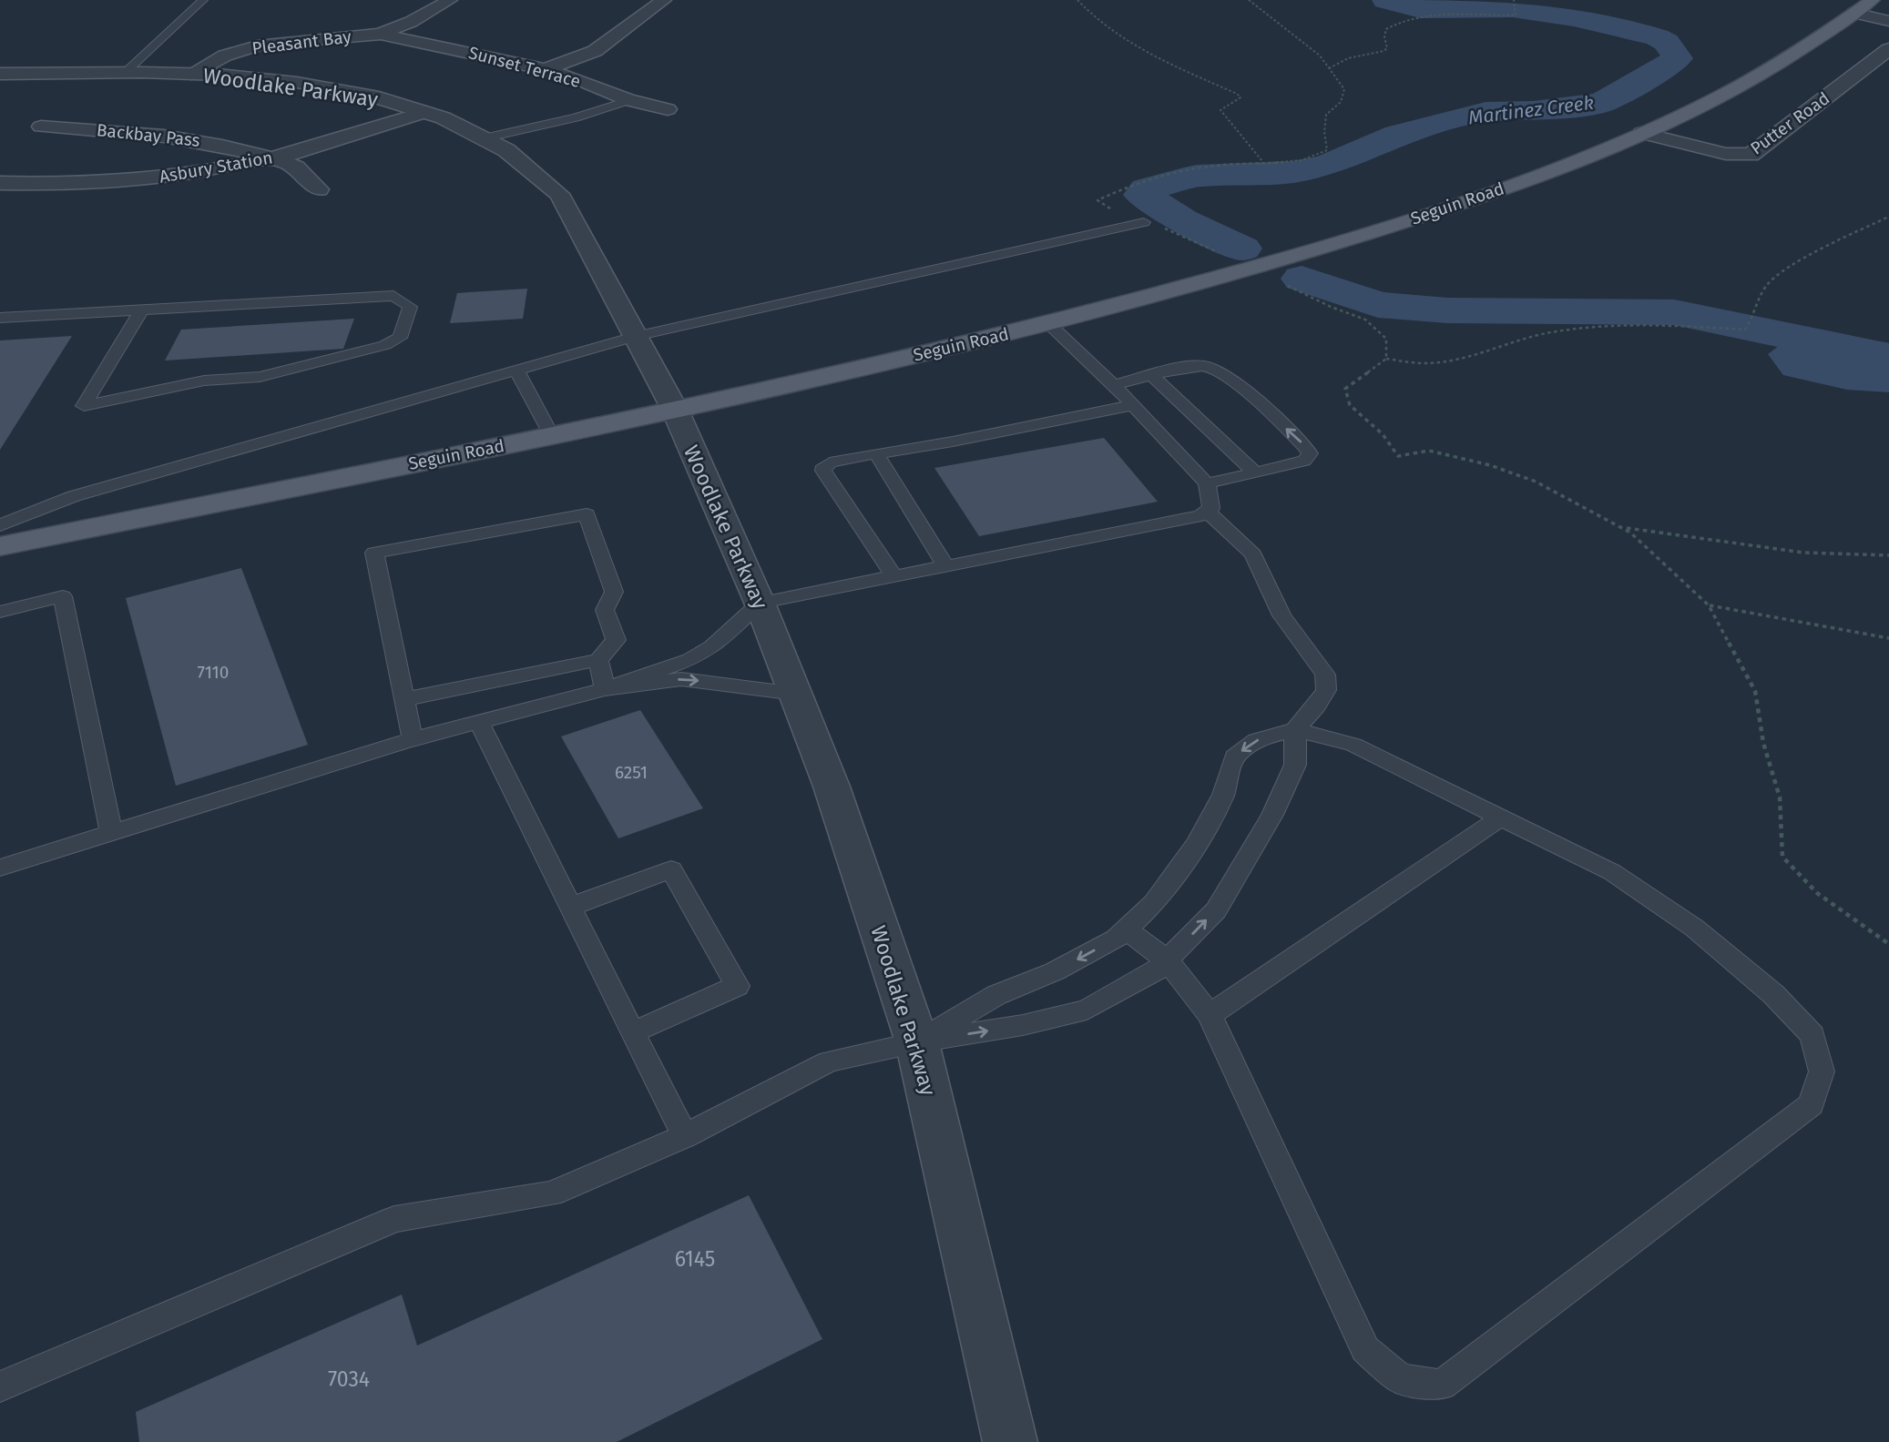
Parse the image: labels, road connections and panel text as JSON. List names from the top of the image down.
{
  "streets": {
    "main road": ["Seguin Road"],
    "street": [
      "Pleasant Bay",
      "Sunset Terrace",
      "Woodlake Parkway",
      "Putter Road",
      "Backbay Pass",
      "Asbury Station"
    ]
  },
  "crossings": [
    ["Pleasant Bay", "Sunset Terrace"],
    ["Pleasant Bay", "Woodlake Parkway"],
    ["Woodlake Parkway", "Asbury Station"],
    ["Woodlake Parkway", "Seguin Road"],
    ["Putter Road", "Seguin Road"],
    ["Backbay Pass", "Asbury Station"]
  ],
  "water": ["Martinez Creek"],
  "house_numbers": [
    "7110",
    "6251",
    "6145",
    "7034"
  ]
}
